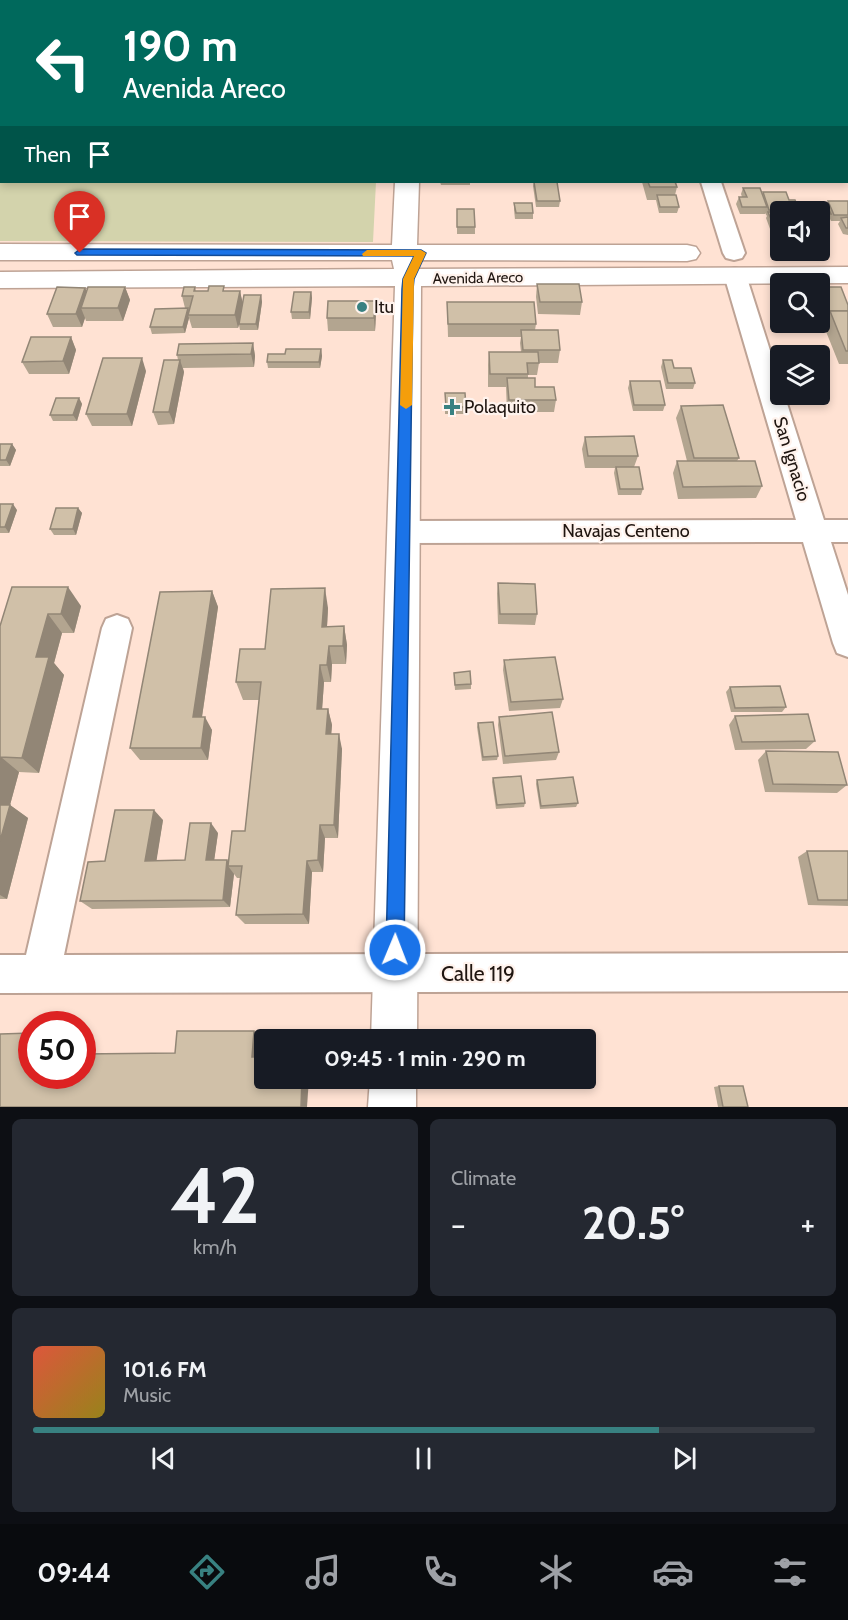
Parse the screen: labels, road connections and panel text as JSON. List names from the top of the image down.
{
  "streets": {
    "main road": ["Avenida Areco"],
    "street": ["San Ignacio", "Navajas Centeno", "Calle 119"]
  },
  "crossings": [
    ["Avenida Areco", "San Ignacio"],
    ["San Ignacio", "Navajas Centeno"]
  ],
  "places": {
    "other": ["Itu"],
    "health": ["Polaquito"]
  },
  "page": {
    "turn": ["190 m", "Avenida Areco"],
    "then": "Then",
    "limit": "50",
    "trip": "09:45 · 1 min · 290 m",
    "tile": [
      ["42", "km/h"],
      "Climate"
    ],
    "heat": ["−", "20.5°", "+"],
    "song": ["101.6 FM", "Music"],
    "tabs": "09:44"
  }
}
